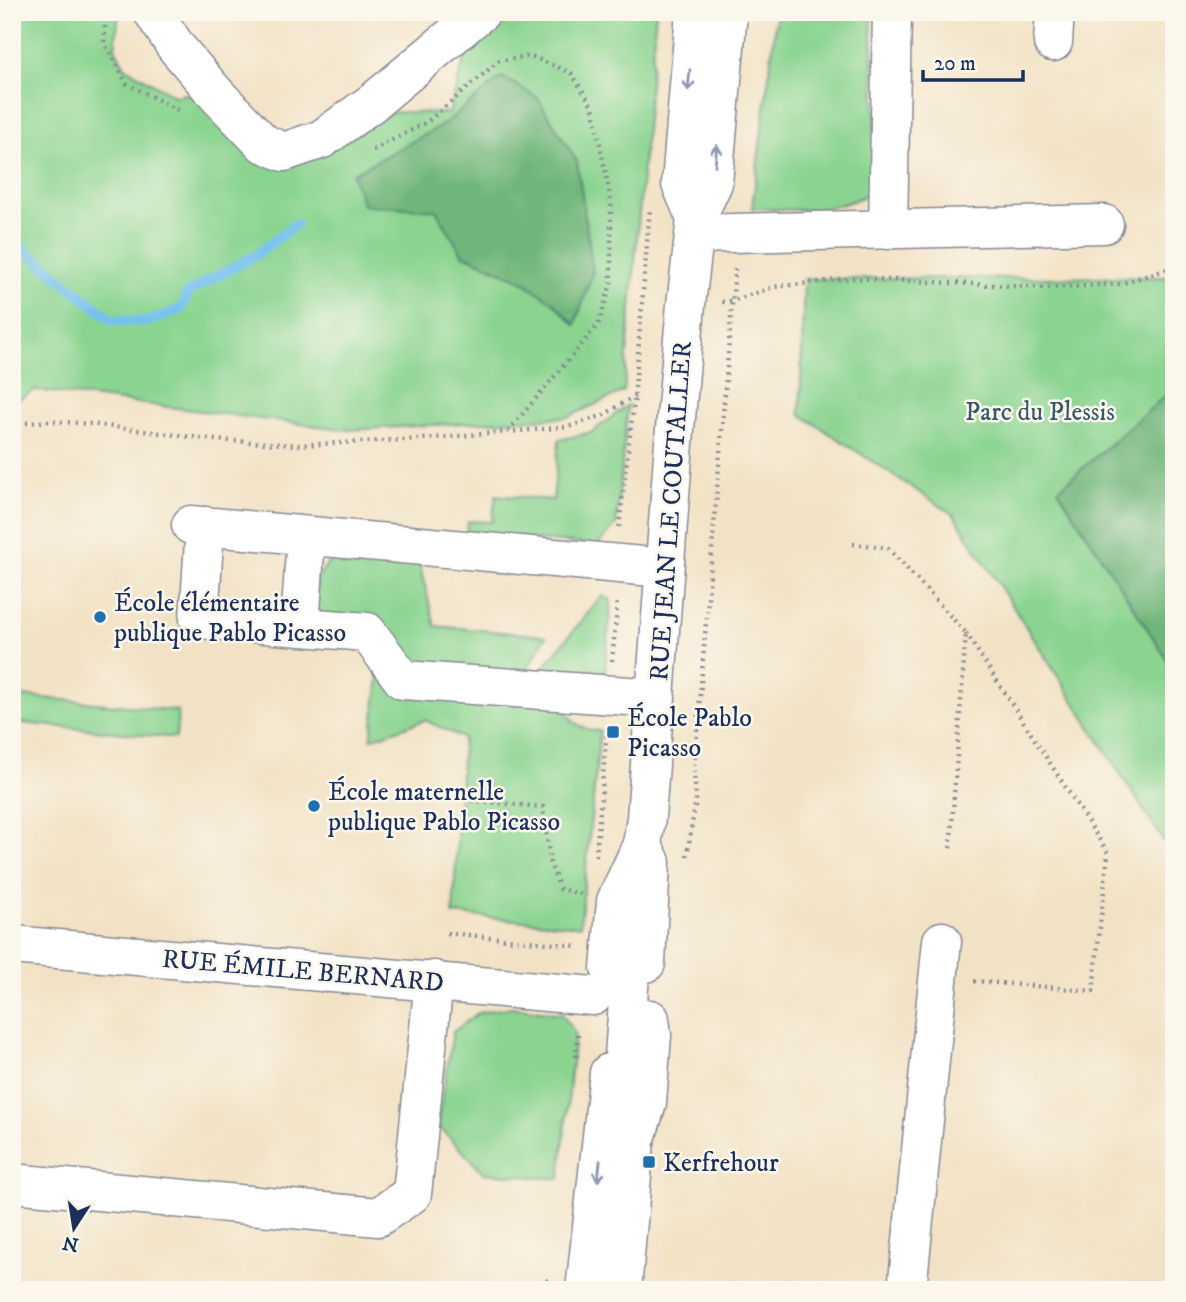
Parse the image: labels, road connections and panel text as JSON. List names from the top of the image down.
{
  "streets": {
    "street": ["RUE JEAN LE COUTALLER", "RUE ÉMILE BERNARD"]
  },
  "crossings": [
    ["RUE JEAN LE COUTALLER", "RUE ÉMILE BERNARD"]
  ],
  "parks": ["Parc du Plessis"],
  "places": {
    "other": ["École élémentaire publique Pablo Picasso", "École maternelle publique Pablo Picasso"],
    "transit": ["École Pablo Picasso", "Kerfrehour"]
  },
  "scale_bar": "20 m",
  "north": "bottom"
}
